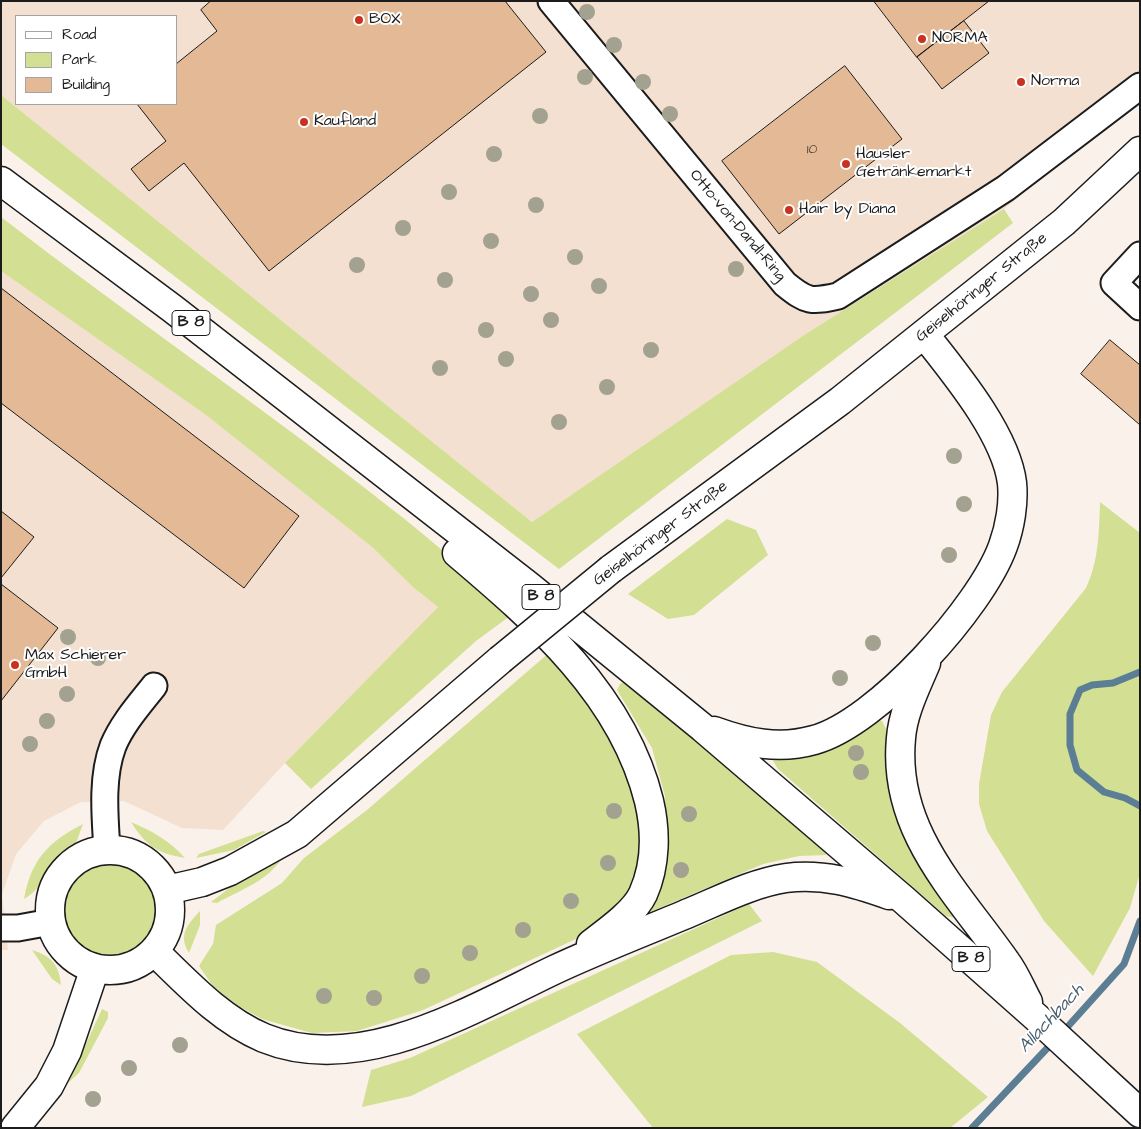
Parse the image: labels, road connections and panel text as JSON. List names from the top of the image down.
{
  "streets": {
    "main road": ["Geiselhöringer Straße", "B 8"],
    "street": ["Otto-von-Dandl-Ring"]
  },
  "water": ["Allachbach"],
  "places": [
    "BOX",
    "NORMA",
    "Norma",
    "Kaufland",
    "Hausler Getränkemarkt",
    "Hair by Diana",
    "Max Schierer GmbH"
  ],
  "house_numbers": ["10"],
  "legend": ["Road", "Park", "Building"]
}
